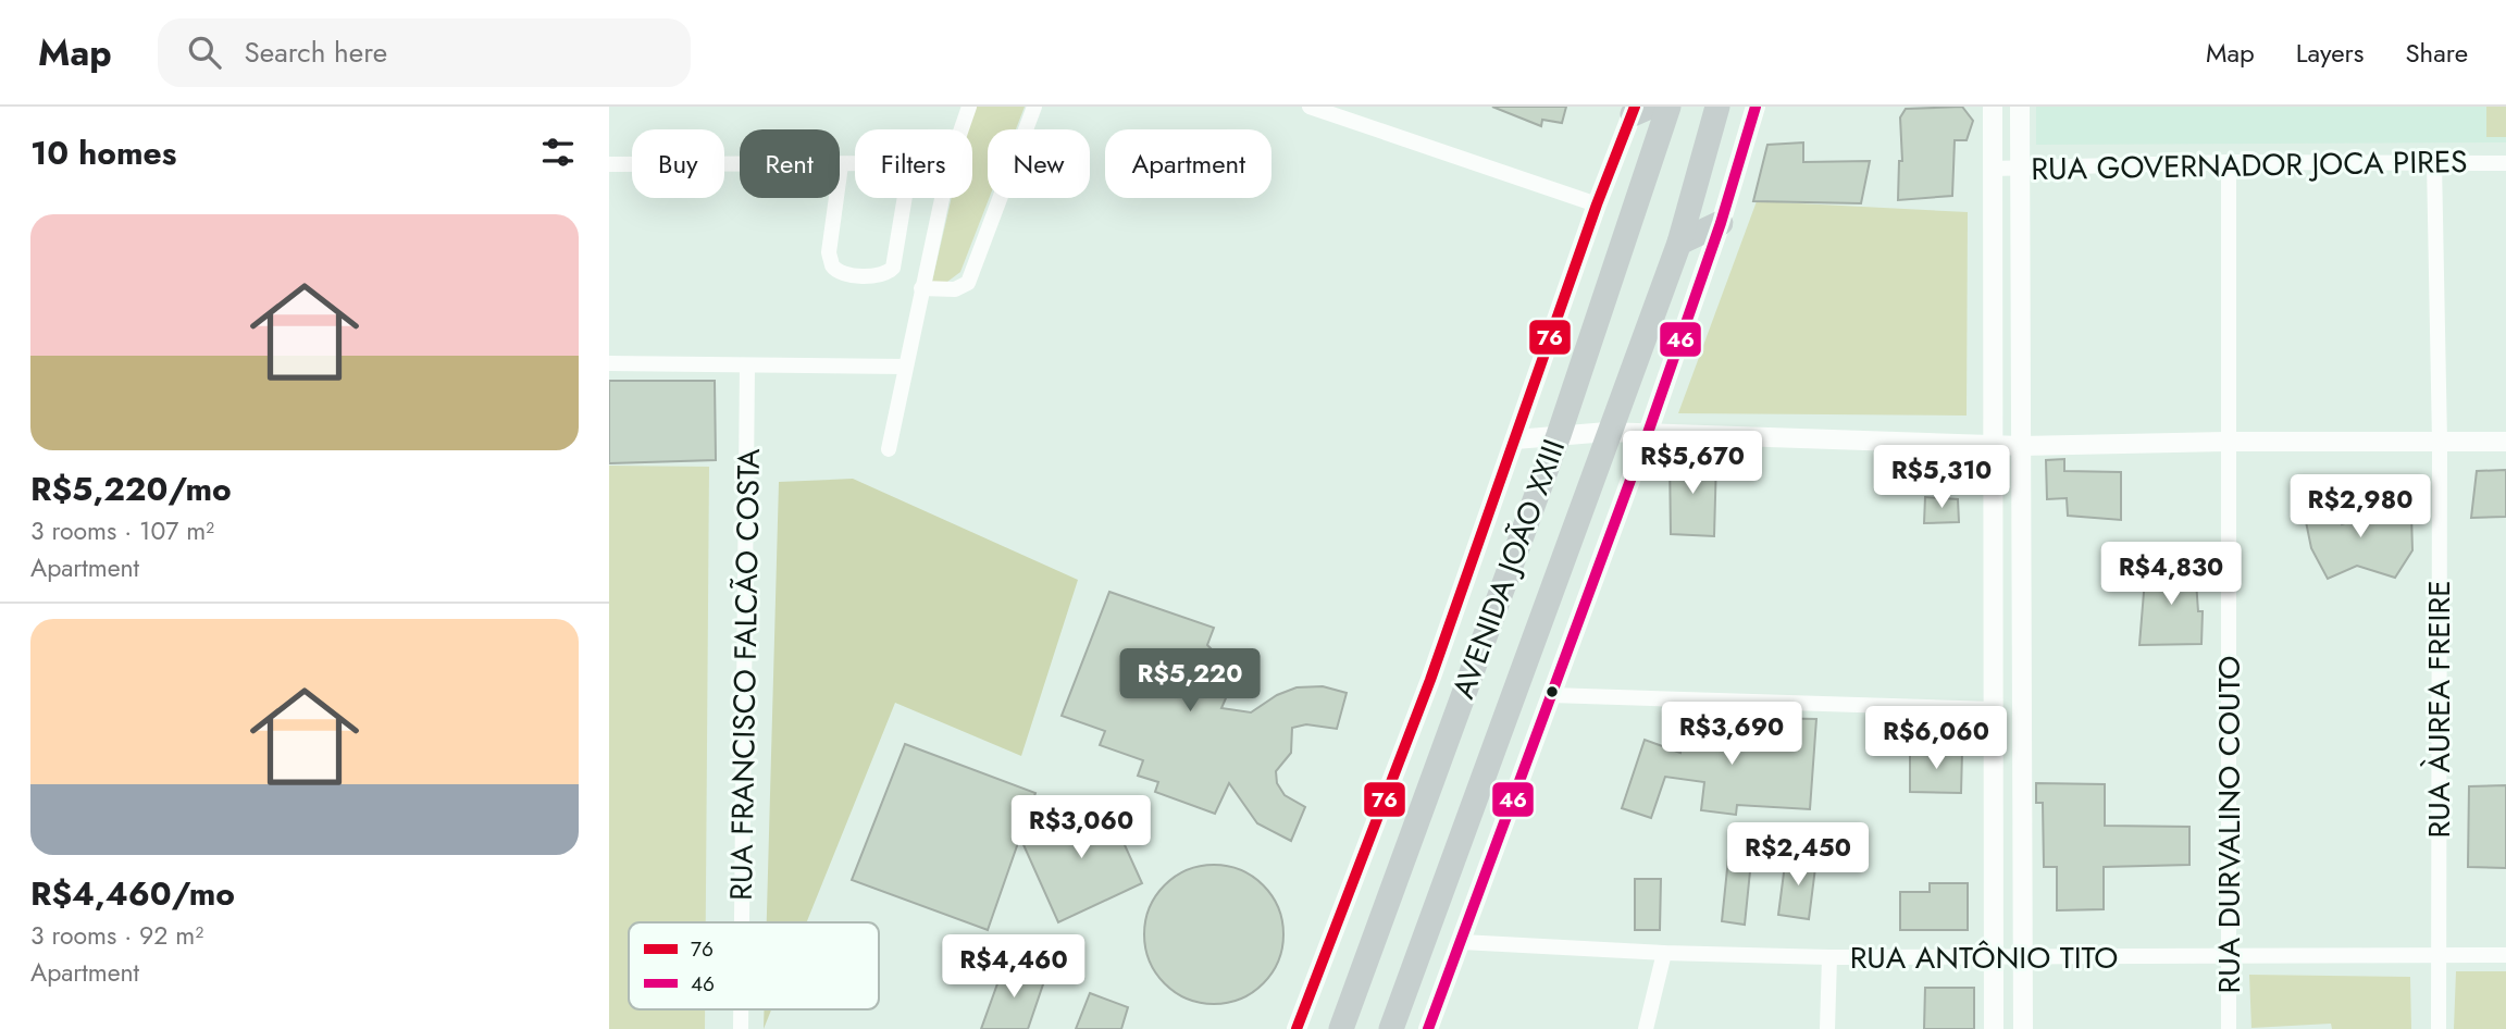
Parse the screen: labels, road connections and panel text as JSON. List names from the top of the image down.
{
  "streets": {
    "main road": ["AVENIDA JOÃO XXIII"],
    "street": [
      "RUA GOVERNADOR JOCA PIRES",
      "RUA FRANCISCO FALCÃO COSTA",
      "RUA ÀUREA FREIRE",
      "RUA DURVALINO COUTO",
      "RUA ANTÔNIO TITO"
    ]
  },
  "crossings": [
    ["RUA GOVERNADOR JOCA PIRES", "RUA ÀUREA FREIRE"],
    ["RUA GOVERNADOR JOCA PIRES", "RUA DURVALINO COUTO"],
    ["RUA ÀUREA FREIRE", "RUA ANTÔNIO TITO"],
    ["RUA DURVALINO COUTO", "RUA ANTÔNIO TITO"]
  ],
  "lines": ["transit line 76", "transit line 46"],
  "legend": ["76", "46"],
  "page": {
    "header": "Map",
    "search": "Search here",
    "nav": ["Map", "Layers", "Share"],
    "heading": "10 homes",
    "chip": [
      "Buy",
      "Rent",
      "Filters",
      "New",
      "Apartment"
    ],
    "list": [
      {
        "name": "R$5,220/mo",
        "note": "3 rooms · 107 m² · Apartment"
      },
      {
        "name": "R$4,460/mo",
        "note": "3 rooms · 92 m² · Apartment"
      }
    ],
    "price": [
      "R$5,670",
      "R$5,310",
      "R$2,980",
      "R$4,830",
      "R$5,220",
      "R$3,690",
      "R$6,060",
      "R$3,060",
      "R$2,450",
      "R$4,460"
    ]
  }
}
